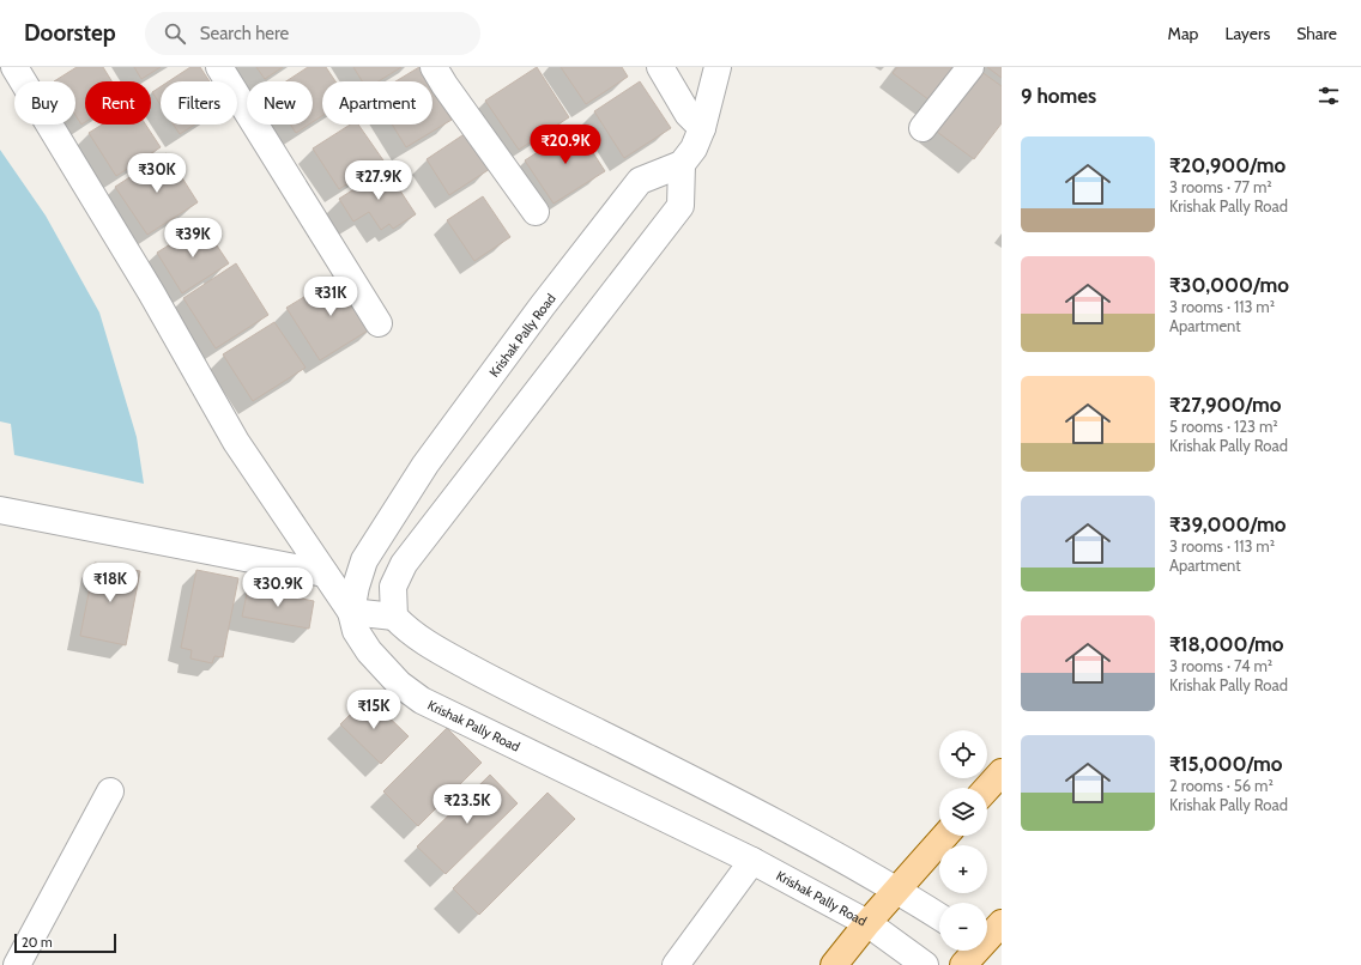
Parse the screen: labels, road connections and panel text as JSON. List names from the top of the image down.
{
  "streets": {
    "street": ["Krishak Pally Road"]
  },
  "scale_bar": "20 m",
  "page": {
    "header": "Doorstep",
    "search": "Search here",
    "nav": ["Map", "Layers", "Share"],
    "heading": "9 homes",
    "chip": [
      "Buy",
      "Rent",
      "Filters",
      "New",
      "Apartment"
    ],
    "price": [
      "₹20.9K",
      "₹30K",
      "₹27.9K",
      "₹39K",
      "₹31K",
      "₹18K",
      "₹30.9K",
      "₹15K",
      "₹23.5K"
    ],
    "list": [
      {
        "name": "₹20,900/mo",
        "note": "3 rooms · 77 m² · Krishak Pally Road"
      },
      {
        "name": "₹30,000/mo",
        "note": "3 rooms · 113 m² · Apartment"
      },
      {
        "name": "₹27,900/mo",
        "note": "5 rooms · 123 m² · Krishak Pally Road"
      },
      {
        "name": "₹39,000/mo",
        "note": "3 rooms · 113 m² · Apartment"
      },
      {
        "name": "₹18,000/mo",
        "note": "3 rooms · 74 m² · Krishak Pally Road"
      },
      {
        "name": "₹15,000/mo",
        "note": "2 rooms · 56 m² · Krishak Pally Road"
      }
    ],
    "map_buttons": ["+", "−"],
    "scale": "20 m"
  }
}
